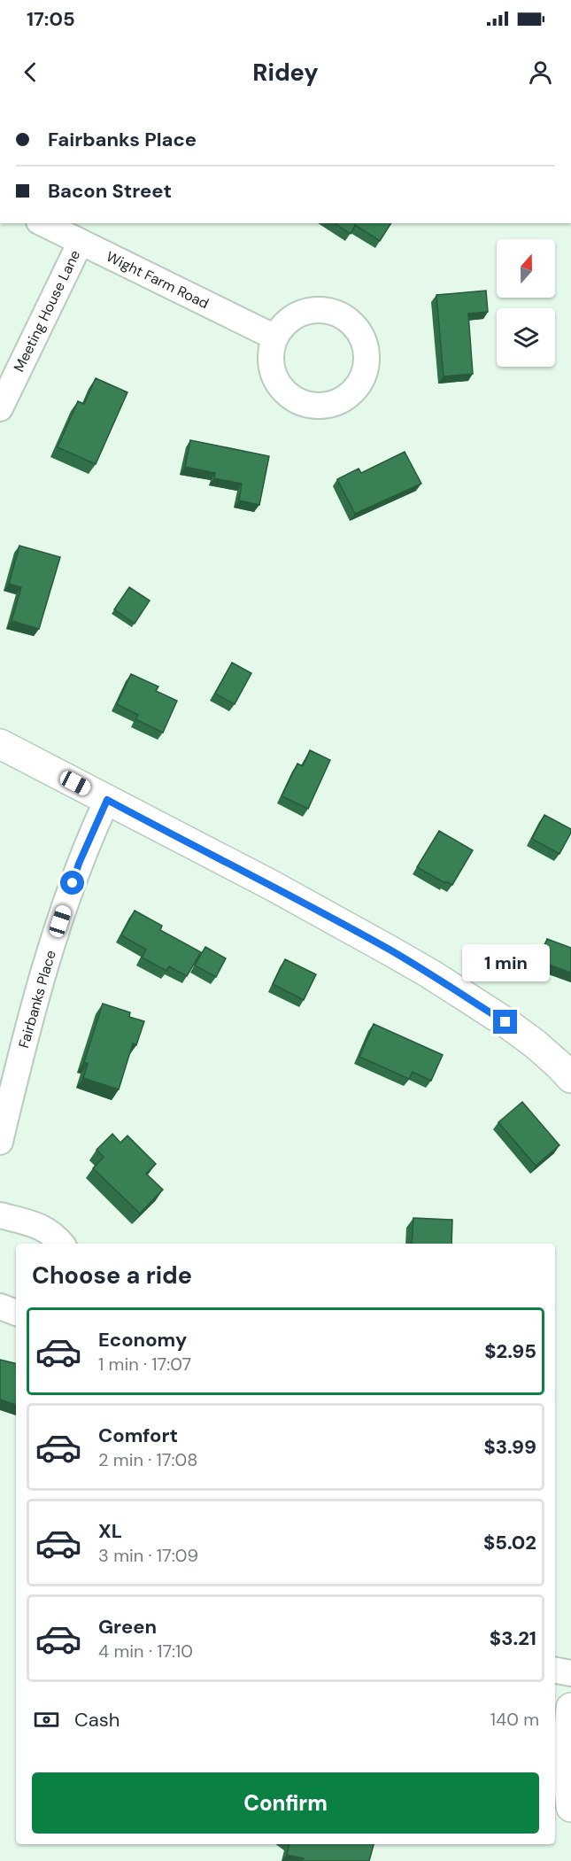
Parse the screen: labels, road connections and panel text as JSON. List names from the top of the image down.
{
  "streets": {
    "street": ["Wight Farm Road", "Meeting House Lane", "Fairbanks Place"]
  },
  "crossings": [
    ["Wight Farm Road", "Meeting House Lane"]
  ],
  "north": "top",
  "page": {
    "status": "17:05",
    "header": "Ridey",
    "banner": ["Fairbanks Place", "Bacon Street"],
    "bubble": "1 min",
    "heading": "Choose a ride",
    "list": [
      {
        "name": "Economy",
        "note": "1 min · 17:07",
        "value": "$2.95"
      },
      {
        "name": "Comfort",
        "note": "2 min · 17:08",
        "value": "$3.99"
      },
      {
        "name": "XL",
        "note": "3 min · 17:09",
        "value": "$5.02"
      },
      {
        "name": "Green",
        "note": "4 min · 17:10",
        "value": "$3.21"
      }
    ],
    "pay": ["Cash", "140 m"],
    "buttons": "Confirm"
  }
}
